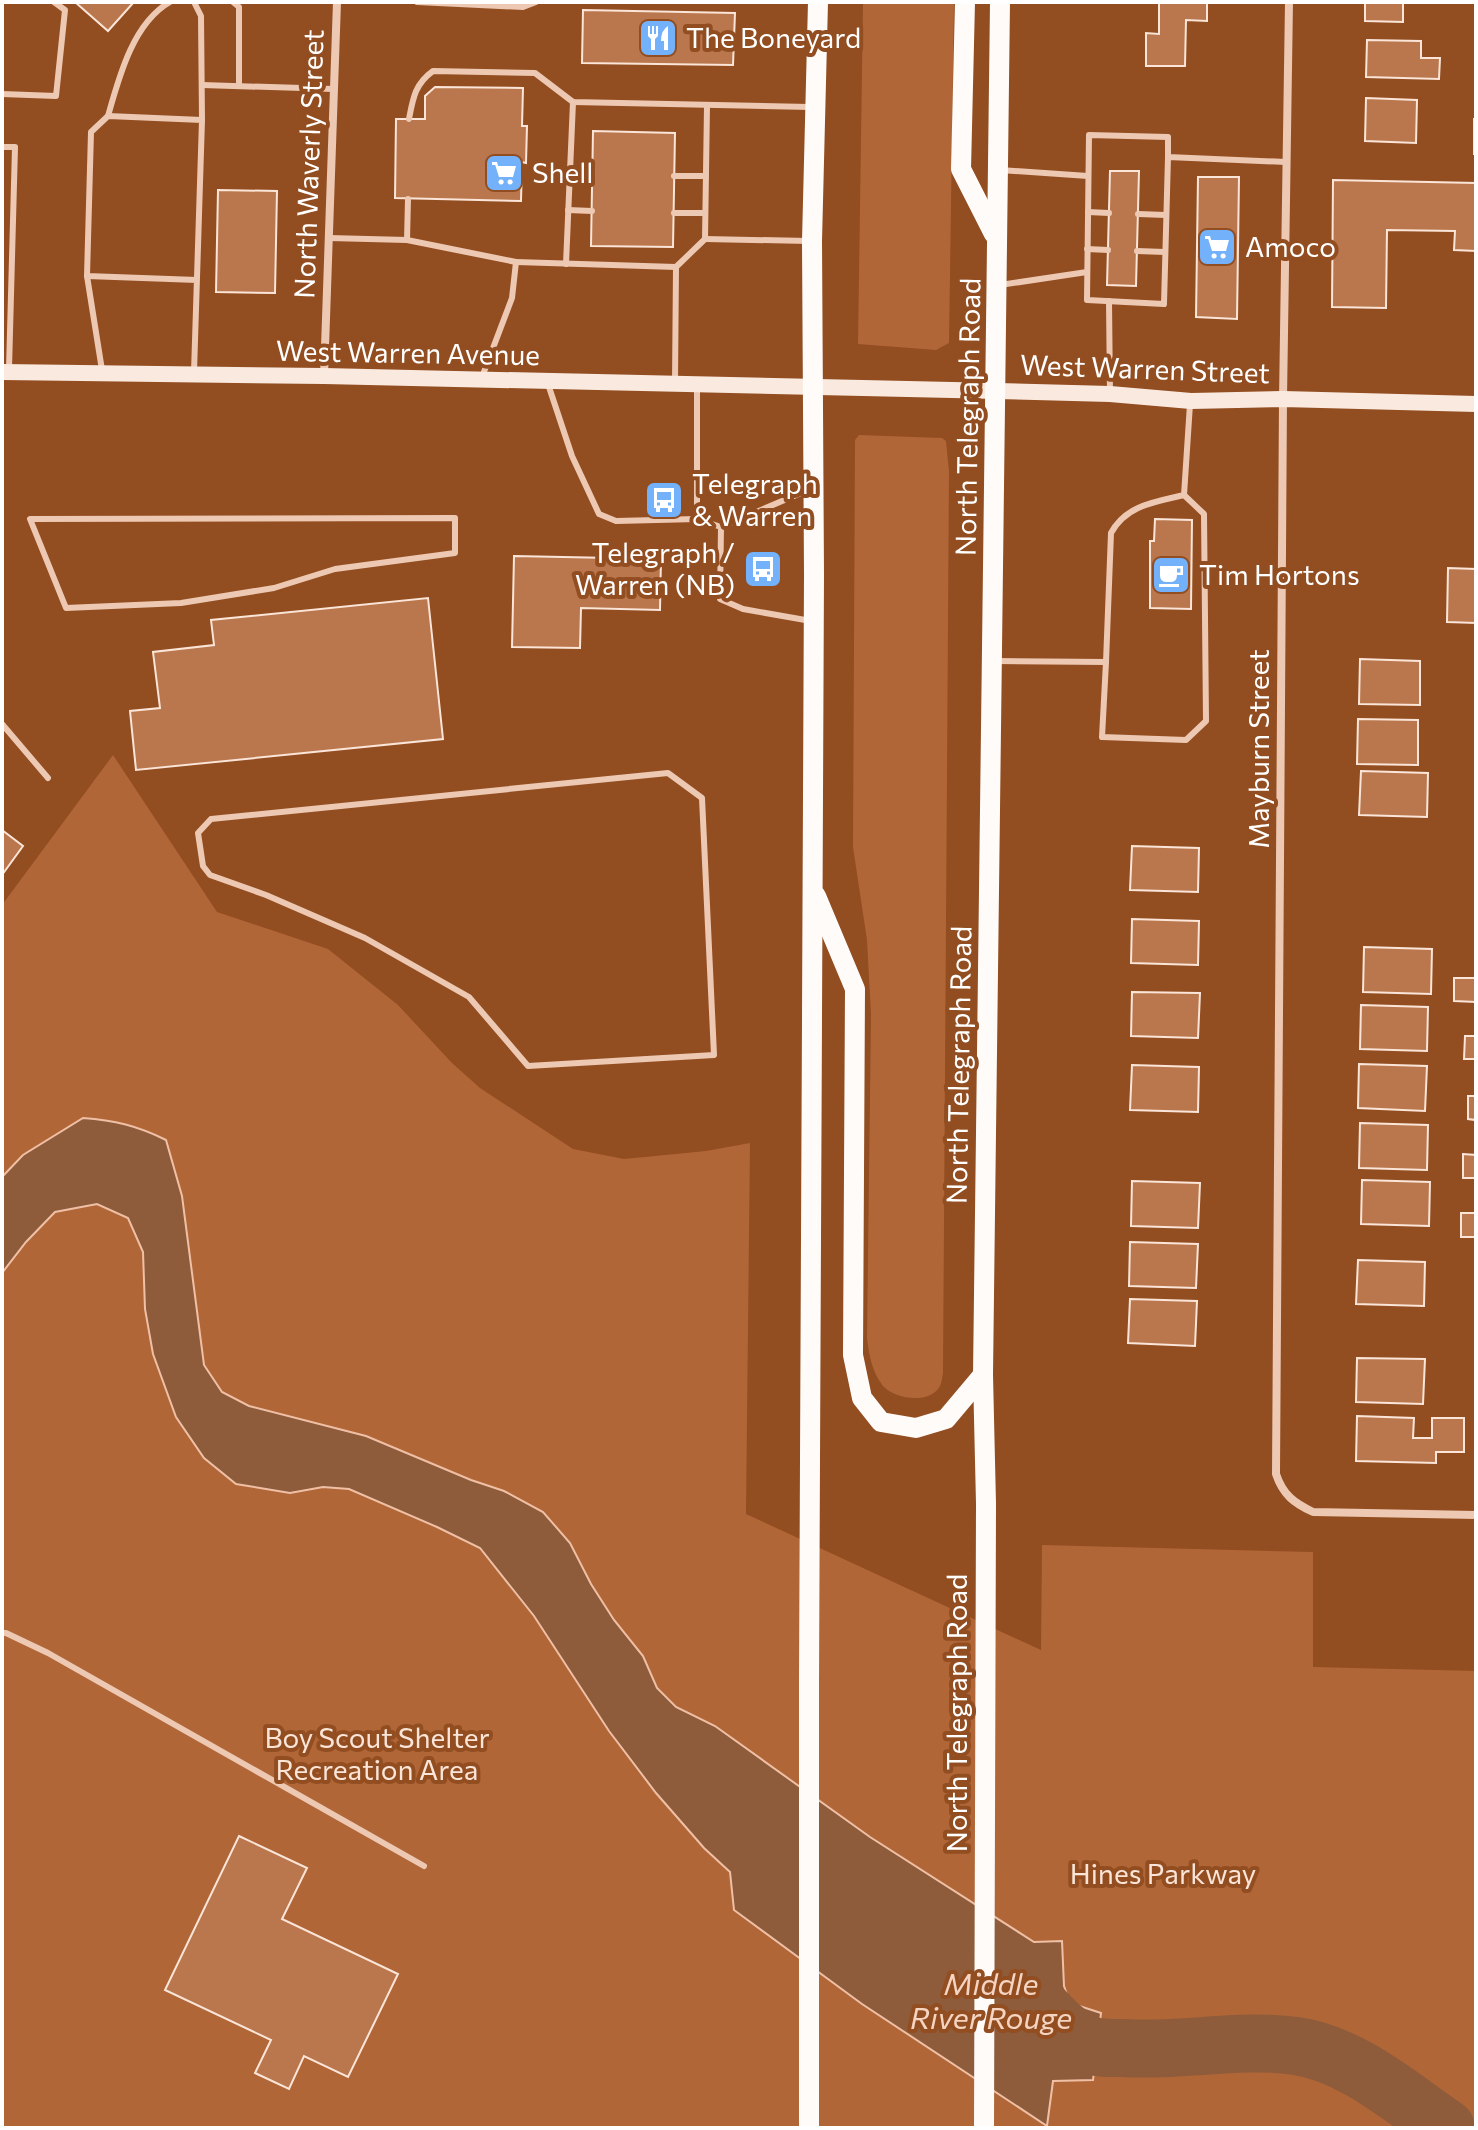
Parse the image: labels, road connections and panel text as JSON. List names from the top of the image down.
{
  "streets": {
    "main road": ["West Warren Avenue", "West Warren Street", "North Telegraph Road"],
    "street": ["North Waverly Street", "Mayburn Street"]
  },
  "crossings": [
    ["North Waverly Street", "West Warren Avenue"],
    ["West Warren Avenue", "West Warren Street"],
    ["West Warren Street", "North Telegraph Road"],
    ["West Warren Street", "Mayburn Street"]
  ],
  "water": ["Middle River Rouge"],
  "parks": ["Boy Scout Shelter Recreation Area", "Hines Parkway"],
  "places": {
    "restaurant": ["The Boneyard"],
    "supermarket": ["Shell", "Amoco"],
    "bus stop": ["Telegraph & Warren", "Telegraph / Warren (NB)"],
    "cafe": ["Tim Hortons"]
  }
}
